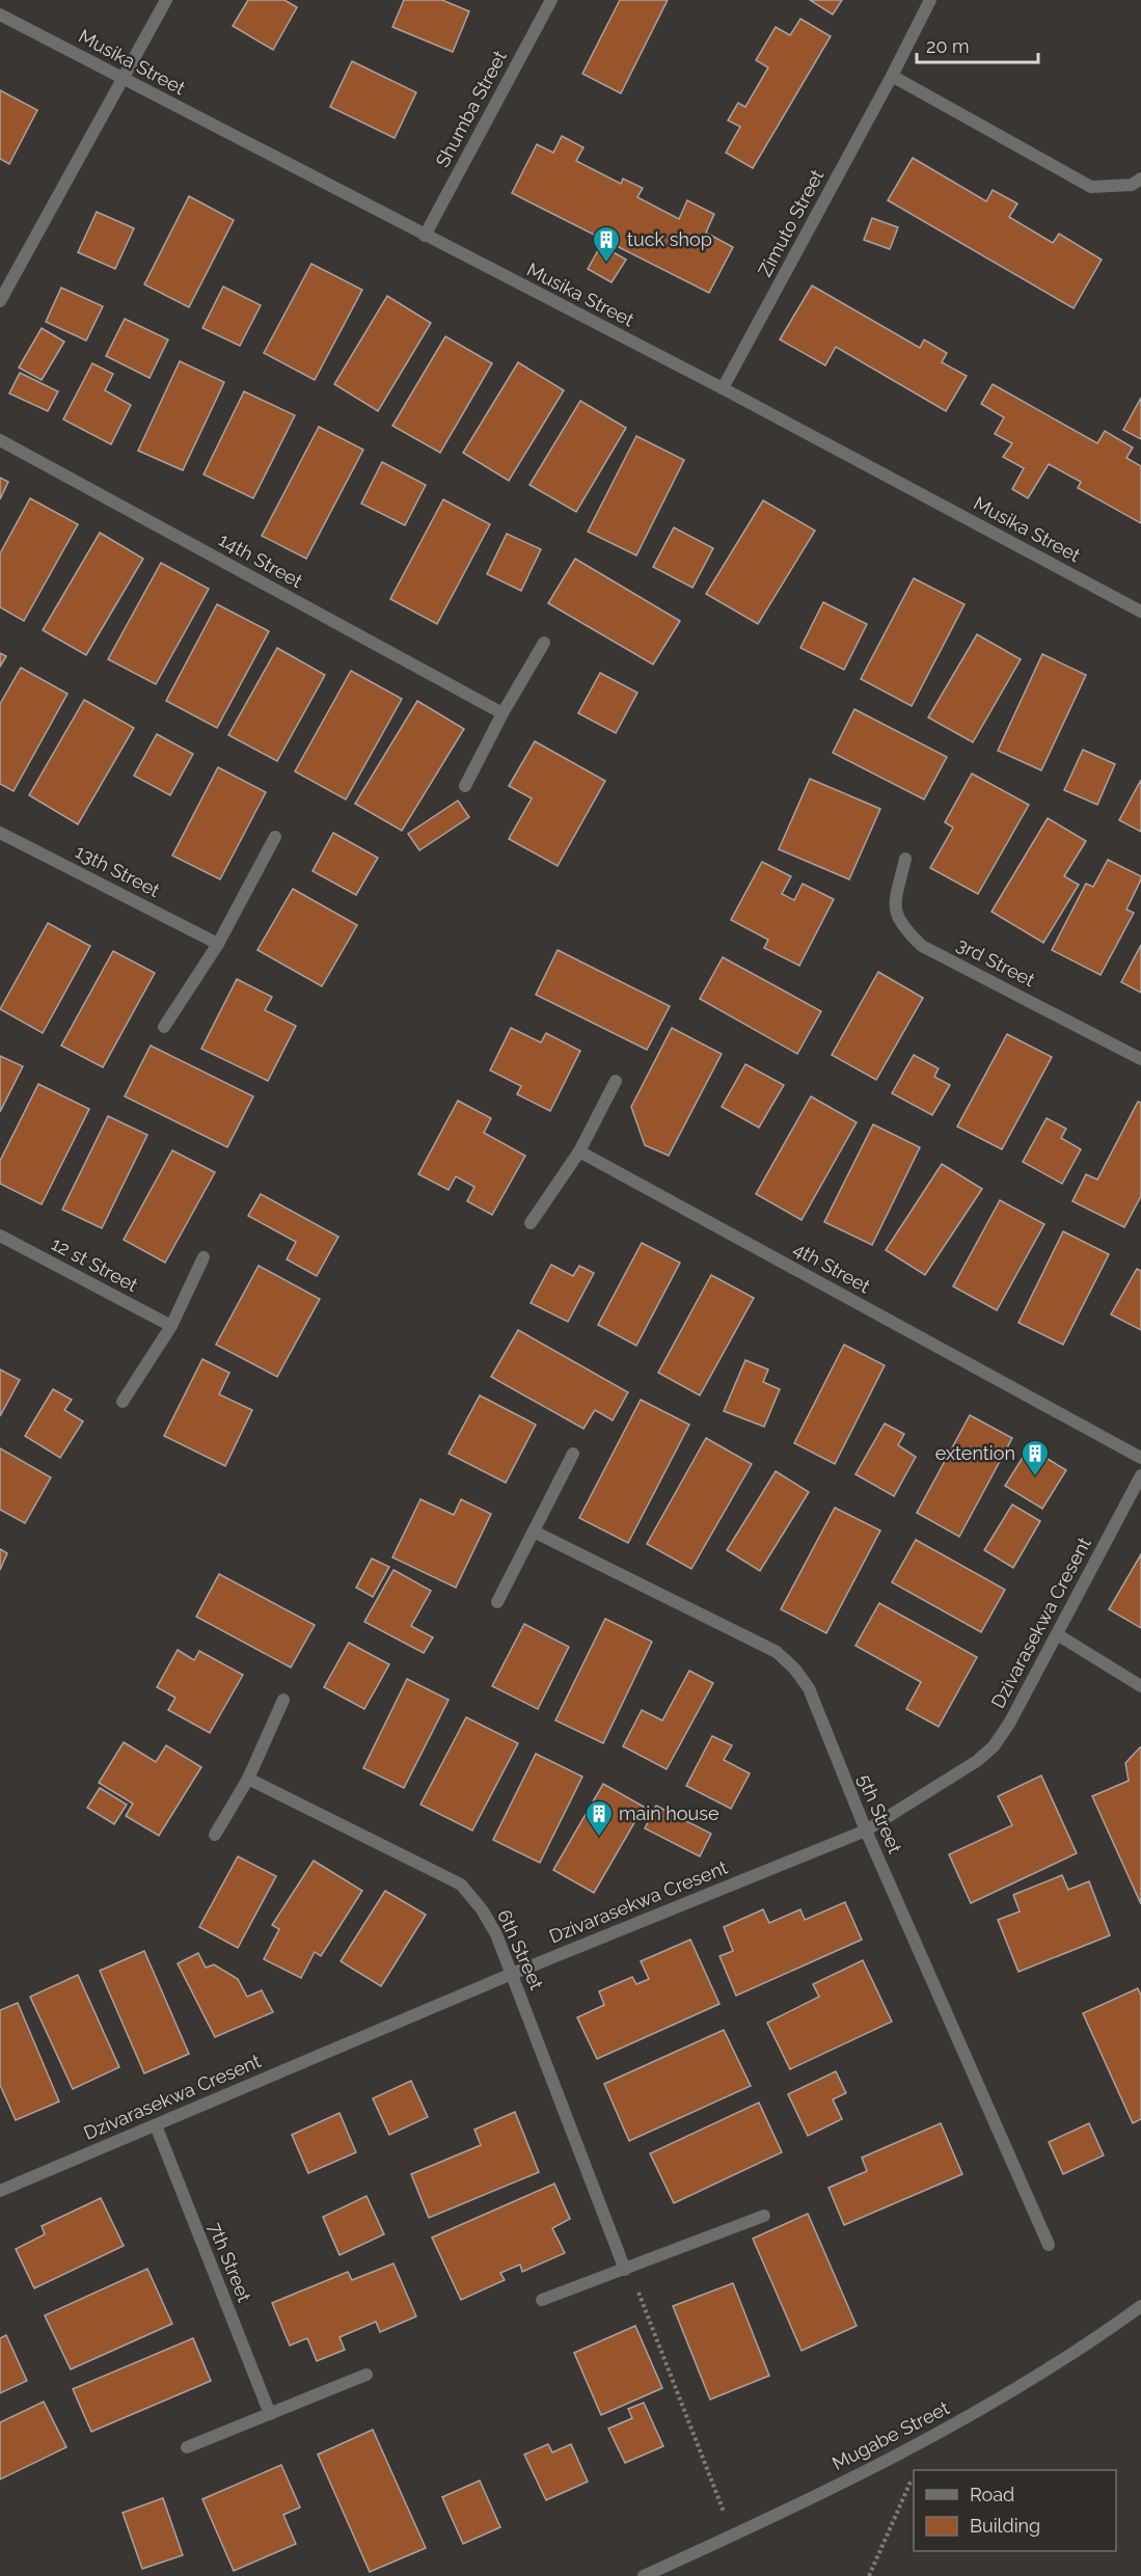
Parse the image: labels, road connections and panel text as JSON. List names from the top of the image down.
{
  "streets": {
    "street": [
      "Musika Street",
      "Shumba Street",
      "Zimuto Street",
      "14th Street",
      "13th Street",
      "3rd Street",
      "12 st Street",
      "4th Street",
      "Dzivarasekwa Cresent",
      "5th Street",
      "6th Street",
      "7th Street",
      "Mugabe Street"
    ]
  },
  "crossings": [
    ["Musika Street", "Shumba Street"],
    ["Musika Street", "Zimuto Street"],
    ["Dzivarasekwa Cresent", "5th Street"],
    ["Dzivarasekwa Cresent", "6th Street"],
    ["Dzivarasekwa Cresent", "7th Street"]
  ],
  "places": {
    "building": ["tuck shop", "extention", "main house"]
  },
  "legend": ["Road", "Building"],
  "scale_bar": "20 m"
}
